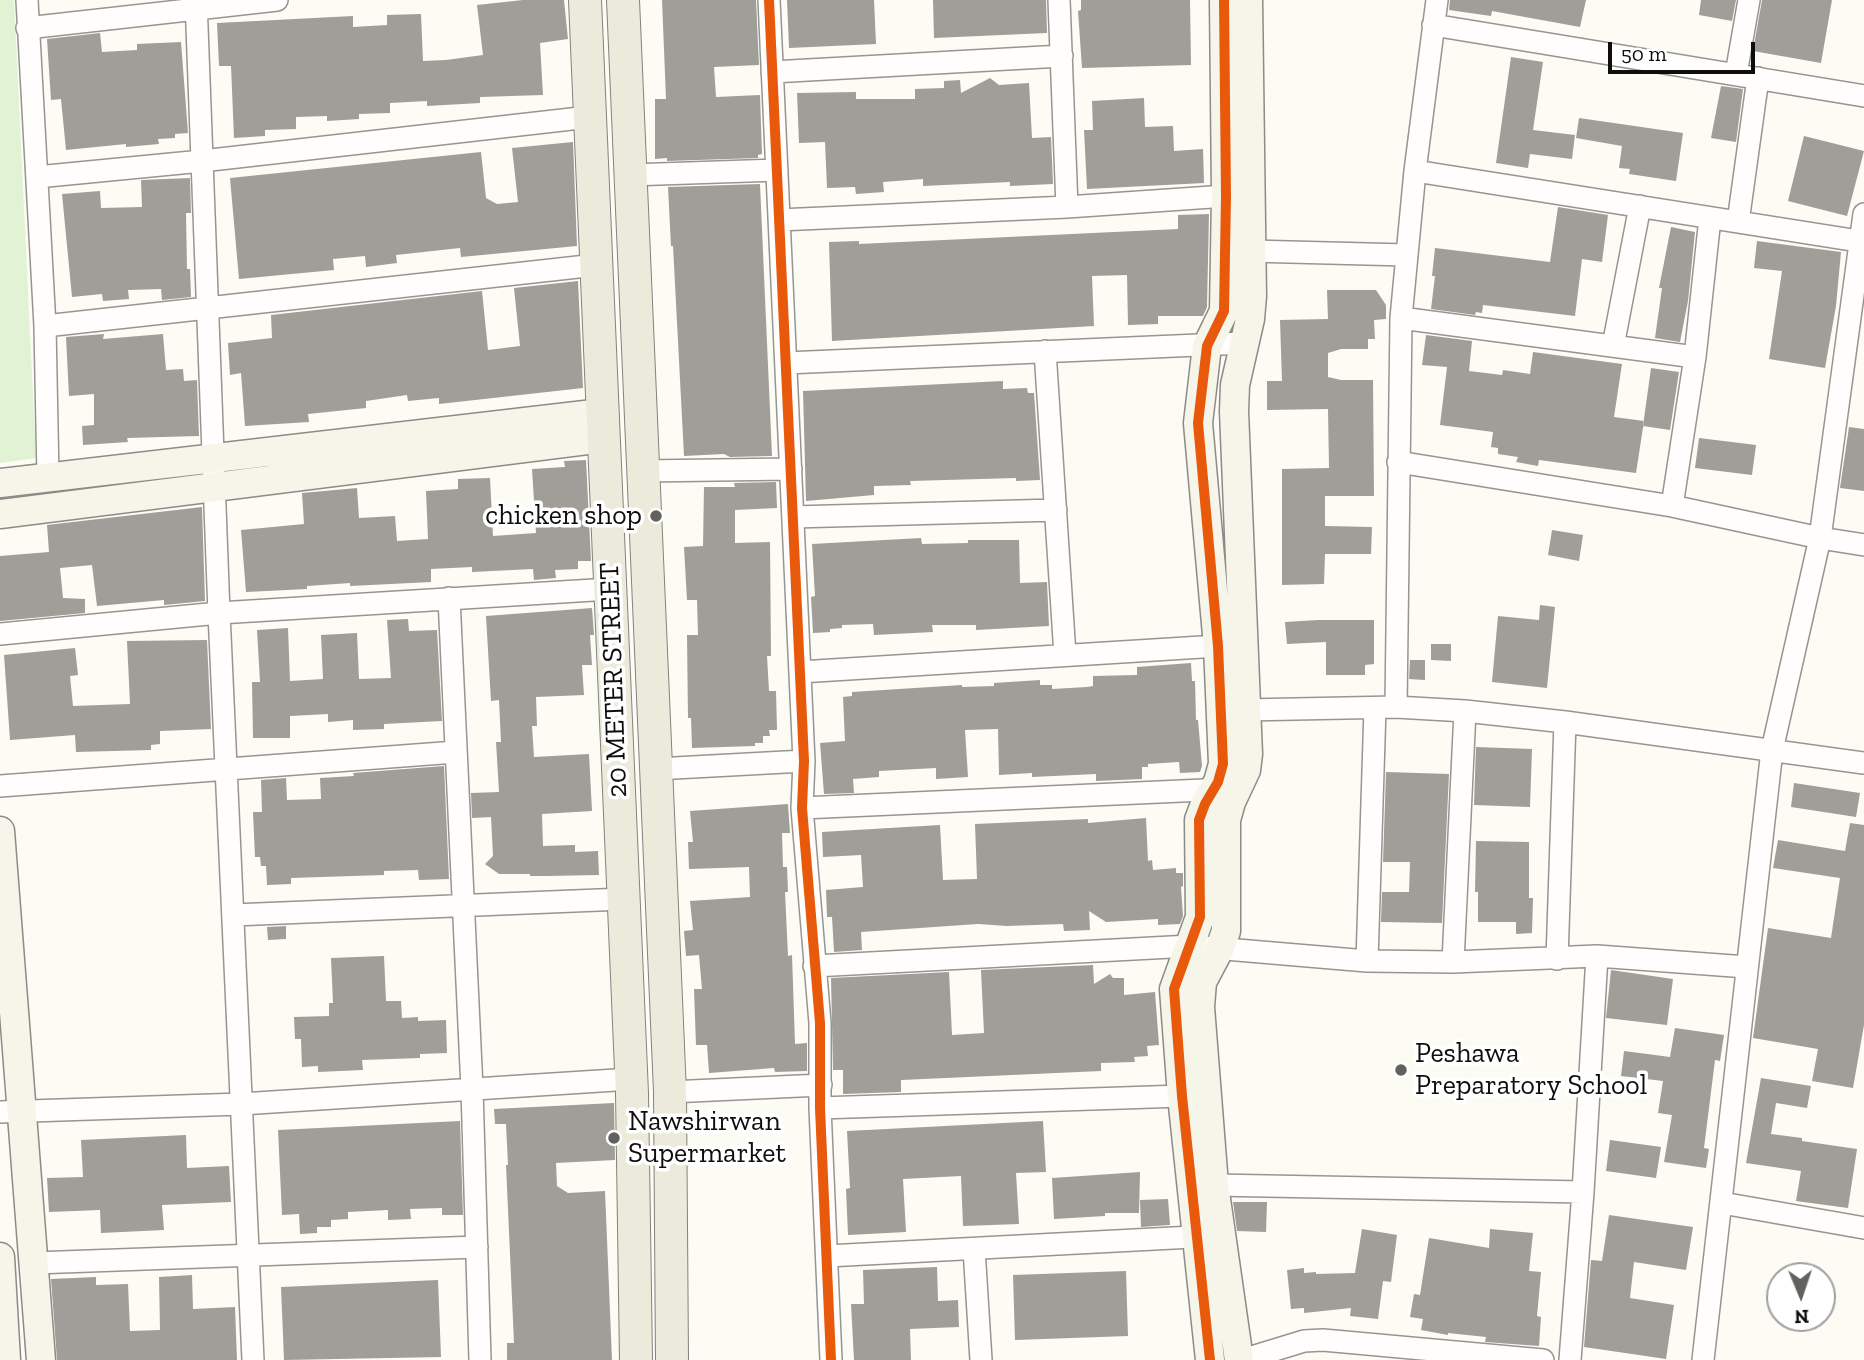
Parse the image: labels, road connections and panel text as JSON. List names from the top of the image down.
{
  "streets": {
    "main road": ["20 METER STREET"]
  },
  "places": ["chicken shop", "Peshawa Preparatory School", "Nawshirwan Supermarket"],
  "scale_bar": "50 m",
  "north": "bottom"
}
